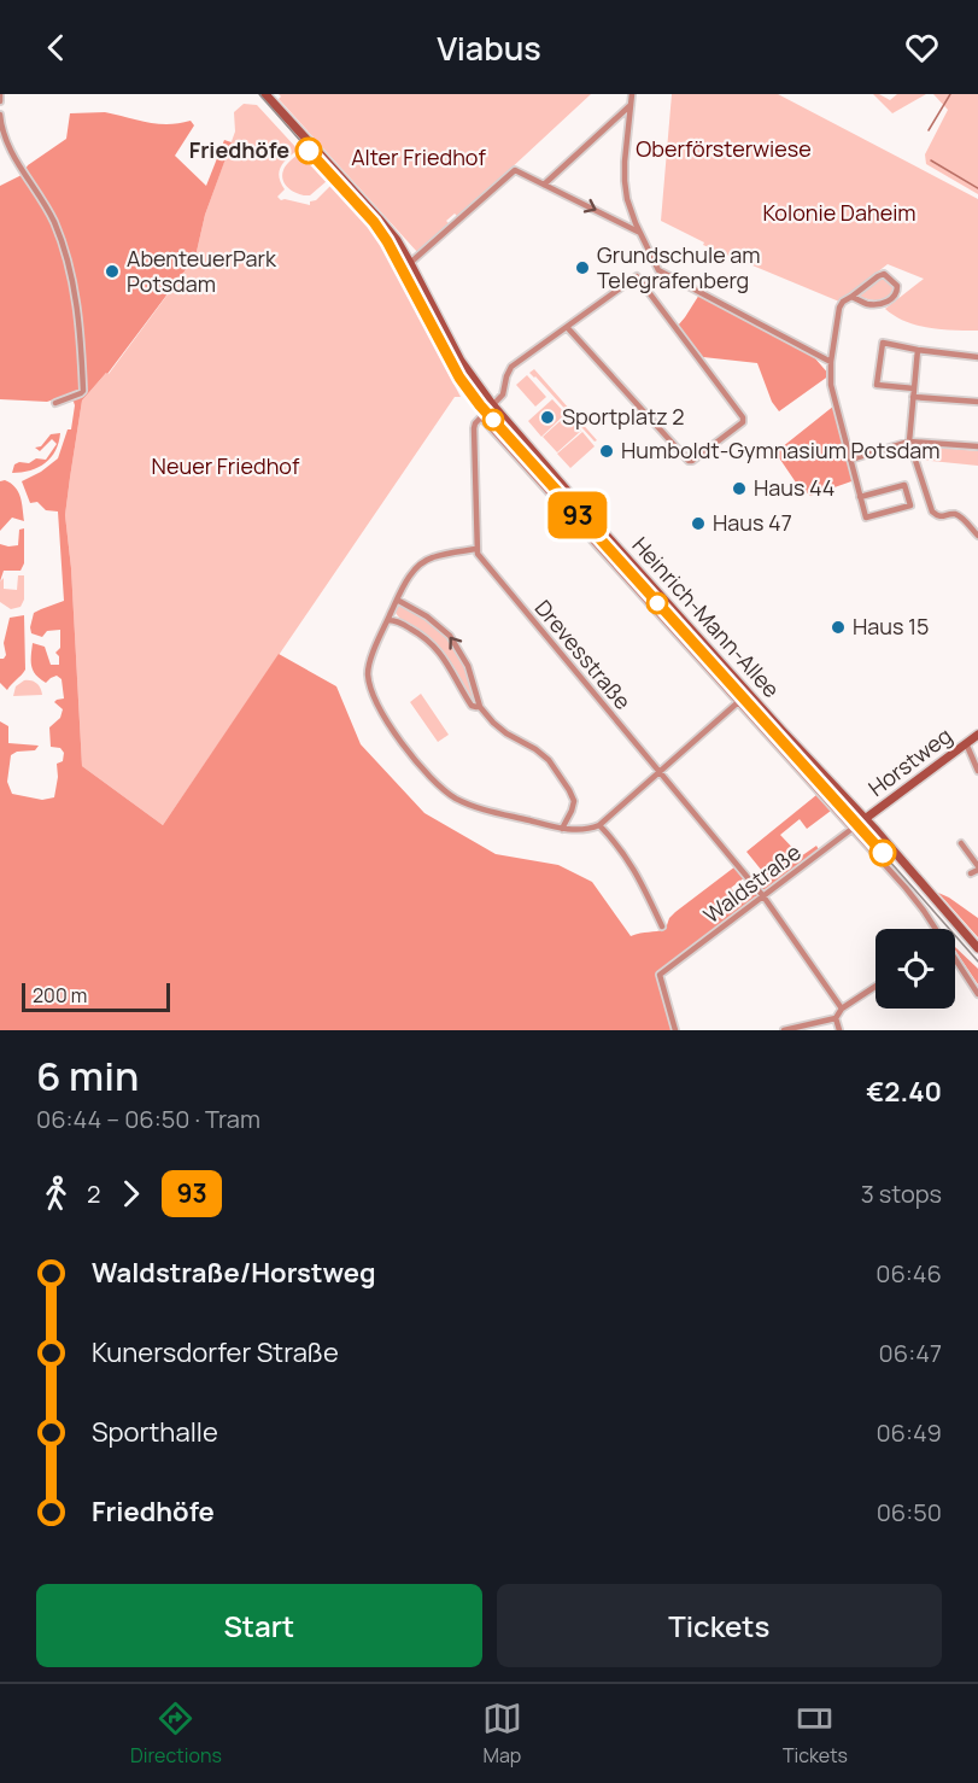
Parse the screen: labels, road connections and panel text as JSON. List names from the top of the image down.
{
  "streets": {
    "main road": ["Heinrich-Mann-Allee", "Horstweg"],
    "street": ["Drevesstraße", "Waldstraße"]
  },
  "crossings": [
    ["Heinrich-Mann-Allee", "Horstweg"],
    ["Heinrich-Mann-Allee", "Waldstraße"],
    ["Drevesstraße", "Waldstraße"],
    ["Horstweg", "Waldstraße"]
  ],
  "parks": [
    "Oberförsterwiese",
    "Alter Friedhof",
    "Kolonie Daheim",
    "Neuer Friedhof"
  ],
  "places": [
    "Friedhöfe",
    "Grundschule am Telegrafenberg",
    "AbenteuerPark Potsdam",
    "Sportplatz 2",
    "Humboldt-Gymnasium Potsdam",
    "Haus 44",
    "Haus 47",
    "Haus 15"
  ],
  "lines": ["tram line 93"],
  "scale_bar": "200 m",
  "page": {
    "header": "Viabus",
    "on_map": "93",
    "scale": "200 m",
    "heading": ["6 min", "06:44 – 06:50 · Tram", "€2.40"],
    "legs": ["2", "93", "3 stops"],
    "list": [
      {
        "name": "Waldstraße/Horstweg",
        "value": "06:46"
      },
      {
        "name": "Kunersdorfer Straße",
        "value": "06:47"
      },
      {
        "name": "Sporthalle",
        "value": "06:49"
      },
      {
        "name": "Friedhöfe",
        "value": "06:50"
      }
    ],
    "buttons": ["Start", "Tickets"],
    "tabs": ["Directions", "Map", "Tickets"]
  }
}
